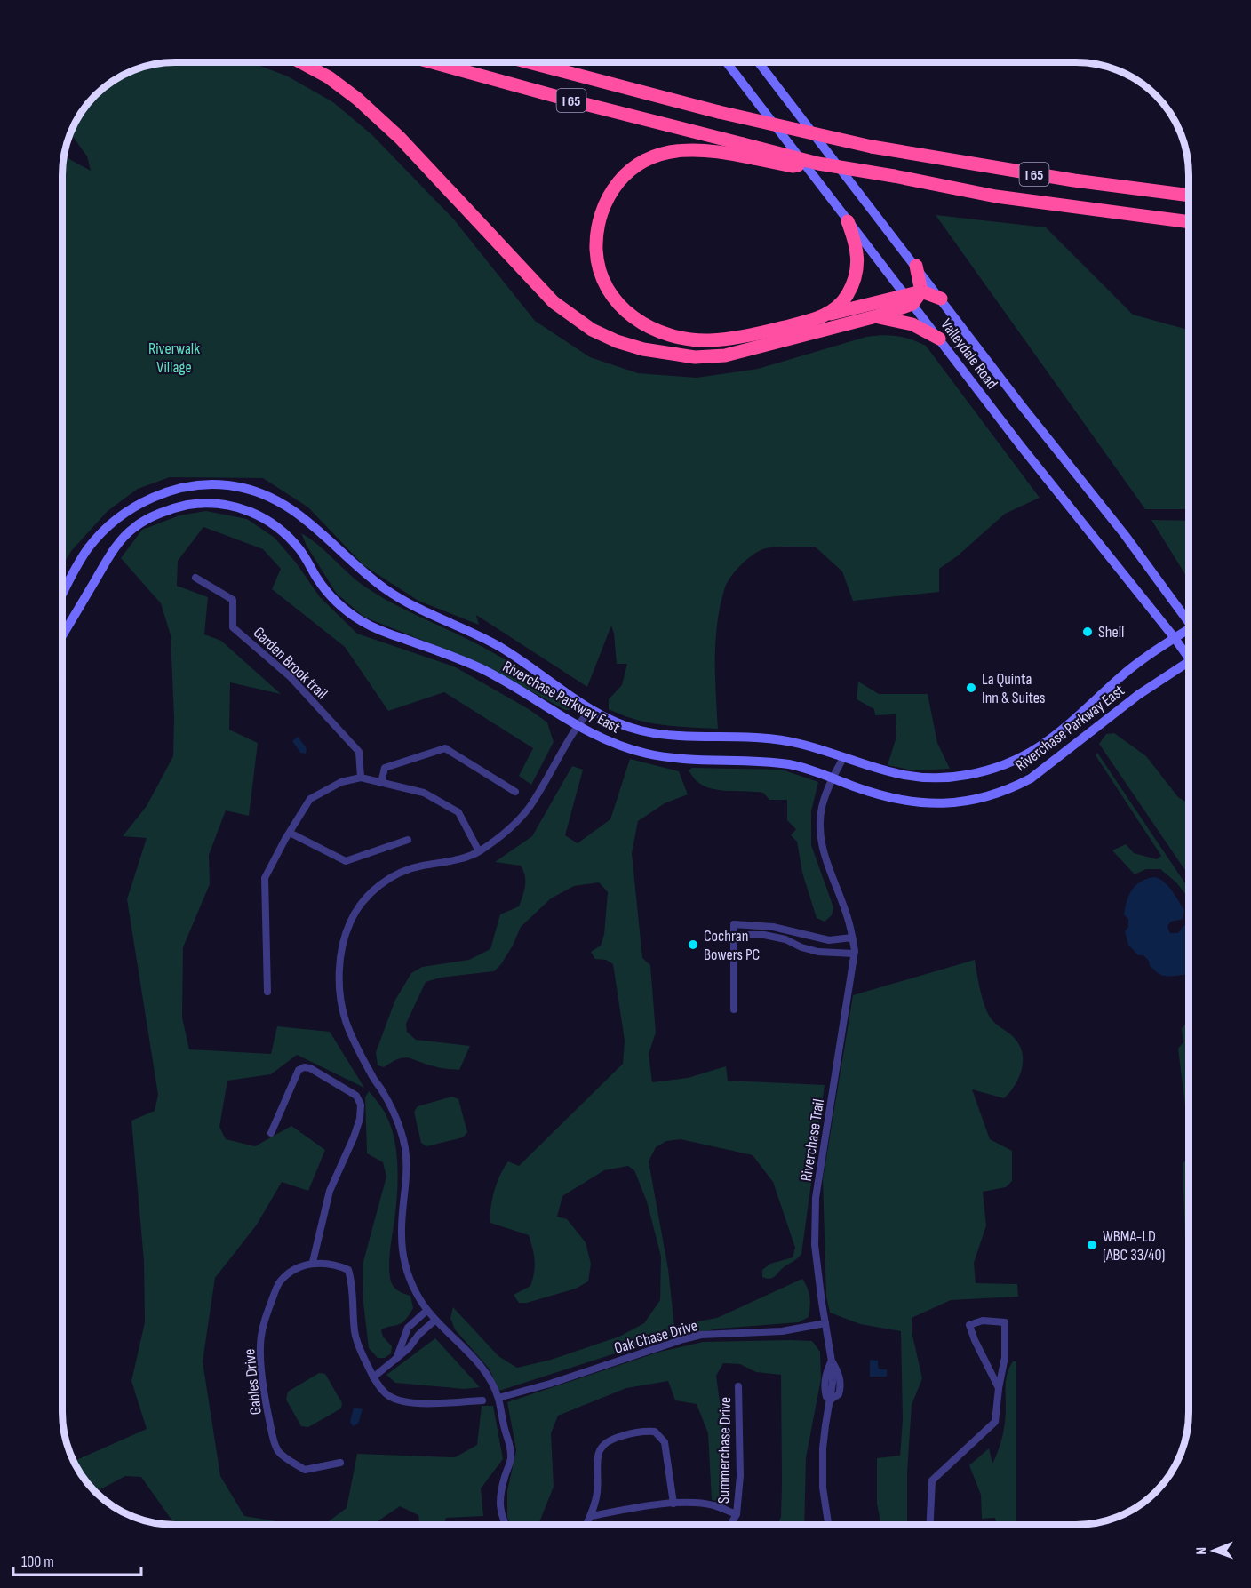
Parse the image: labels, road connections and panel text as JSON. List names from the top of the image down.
{
  "streets": {
    "highway": ["I 65"],
    "street": [
      "Valleydale Road",
      "Garden Brook trail",
      "Riverchase Parkway East",
      "Riverchase Trail",
      "Oak Chase Drive",
      "Gables Drive",
      "Summerchase Drive"
    ]
  },
  "crossings": [
    ["Valleydale Road", "Riverchase Parkway East"],
    ["Riverchase Parkway East", "Riverchase Trail"],
    ["Riverchase Trail", "Oak Chase Drive"]
  ],
  "parks": ["Riverwalk Village"],
  "places": [
    "Shell",
    "La Quinta Inn & Suites",
    "Cochran Bowers PC",
    "WBMA-LD (ABC 33/40)"
  ],
  "scale_bar": "100 m",
  "north": "left"
}
